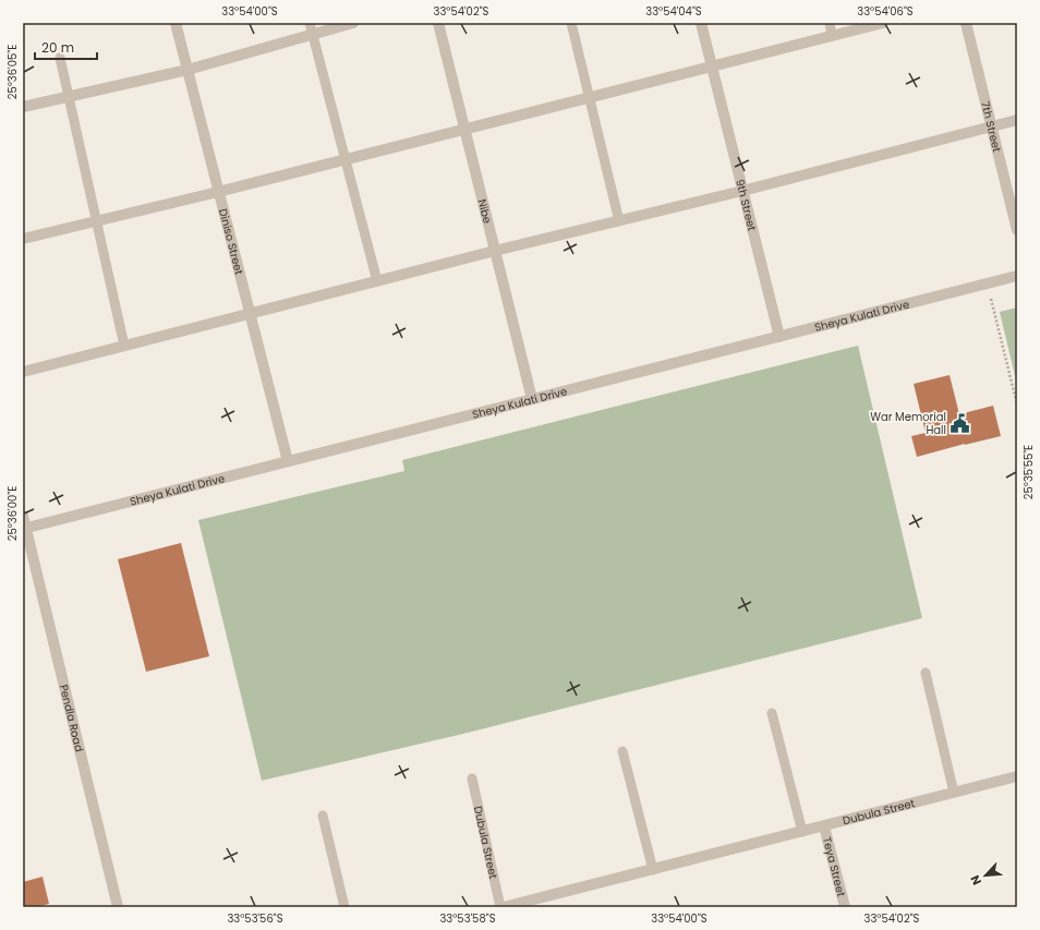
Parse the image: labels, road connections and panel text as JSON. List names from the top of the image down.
{
  "streets": {
    "street": [
      "7th Street",
      "9th Street",
      "Nibe",
      "Diniso Street",
      "Sheya Kulati Drive",
      "Pendla Road",
      "Dubula Street",
      "Teya Street"
    ]
  },
  "crossings": [
    ["9th Street", "Sheya Kulati Drive"],
    ["Nibe", "Sheya Kulati Drive"],
    ["Diniso Street", "Sheya Kulati Drive"],
    ["Sheya Kulati Drive", "Pendla Road"],
    ["Dubula Street", "Teya Street"]
  ],
  "places": {
    "public building": ["War Memorial Hall"]
  },
  "scale_bar": "20 m",
  "north": "bottom left",
  "coordinates": [
    "33°54'00\"S",
    "33°54'02\"S",
    "33°54'04\"S",
    "33°54'06\"S",
    "25°36'05\"E",
    "25°35'55\"E",
    "25°36'00\"E",
    "33°53'56\"S",
    "33°53'58\"S"
  ]
}
